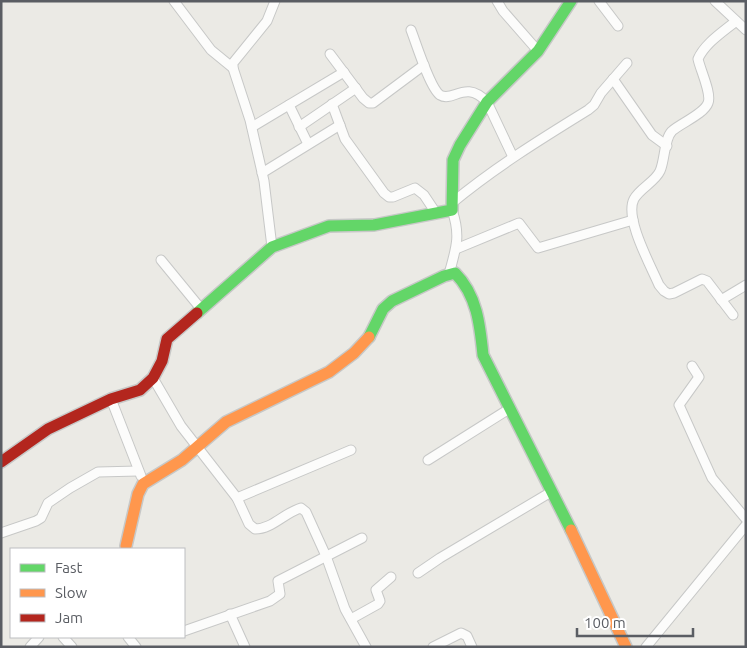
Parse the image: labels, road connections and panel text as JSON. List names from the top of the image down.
{
  "legend": ["Fast", "Slow", "Jam"],
  "scale_bar": "100 m"
}
